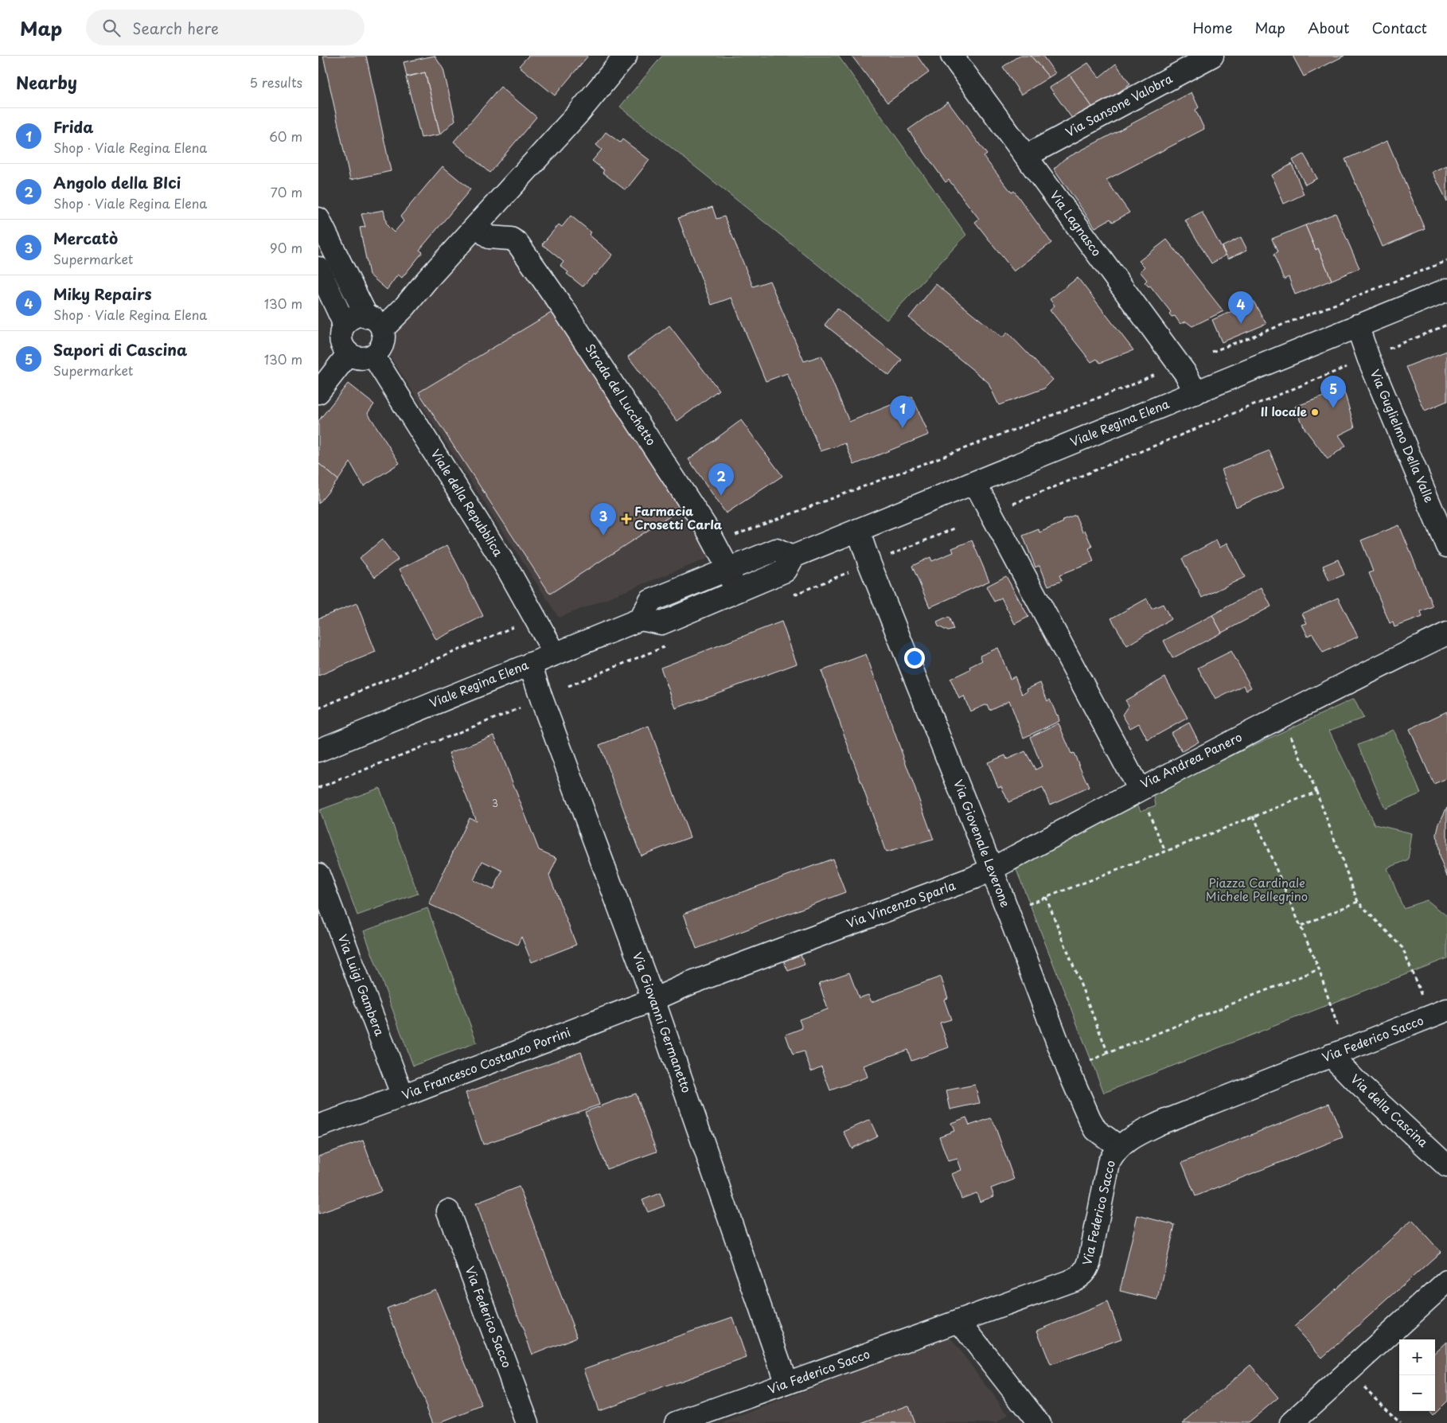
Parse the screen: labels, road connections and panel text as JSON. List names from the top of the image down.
{
  "streets": {
    "street": [
      "Via Sansone Valobra",
      "Via Lagnasco",
      "Strada del Lucchetto",
      "Viale Regina Elena",
      "Via Guglielmo Della Valle",
      "Viale della Repubblica",
      "Via Andrea Panero",
      "Via Giovenale Leverone",
      "Via Vincenzo Sparla",
      "Via Luigi Gambera",
      "Via Giovanni Germanetto",
      "Via Federico Sacco",
      "Via Francesco Costanzo Porrini",
      "Via della Cascina"
    ]
  },
  "crossings": [
    ["Via Sansone Valobra", "Via Lagnasco"],
    ["Via Lagnasco", "Viale Regina Elena"],
    ["Viale Regina Elena", "Via Guglielmo Della Valle"],
    ["Viale Regina Elena", "Viale della Repubblica"],
    ["Viale Regina Elena", "Via Andrea Panero"],
    ["Viale Regina Elena", "Via Giovenale Leverone"],
    ["Viale Regina Elena", "Via Giovanni Germanetto"],
    ["Via Andrea Panero", "Via Vincenzo Sparla"],
    ["Via Giovenale Leverone", "Via Vincenzo Sparla"],
    ["Via Giovenale Leverone", "Via Federico Sacco"],
    ["Via Vincenzo Sparla", "Via Giovanni Germanetto"],
    ["Via Vincenzo Sparla", "Via Francesco Costanzo Porrini"],
    ["Via Luigi Gambera", "Via Francesco Costanzo Porrini"],
    ["Via Giovanni Germanetto", "Via Federico Sacco"],
    ["Via Giovanni Germanetto", "Via Francesco Costanzo Porrini"],
    ["Via Federico Sacco", "Via della Cascina"]
  ],
  "parks": ["Piazza Cardinale Michele Pellegrino"],
  "places": {
    "other": ["Il locale"],
    "health": ["Farmacia Crosetti Carla"]
  },
  "house_numbers": ["3"],
  "page": {
    "header": "Map",
    "search": "Search here",
    "nav": [
      "Home",
      "Map",
      "About",
      "Contact"
    ],
    "heading": ["Nearby", "5 results"],
    "list": [
      {
        "mark": "1",
        "name": "Frida",
        "note": "Shop · Viale Regina Elena",
        "value": "60 m"
      },
      {
        "mark": "2",
        "name": "Angolo della BIci",
        "note": "Shop · Viale Regina Elena",
        "value": "70 m"
      },
      {
        "mark": "3",
        "name": "Mercatò",
        "note": "Supermarket",
        "value": "90 m"
      },
      {
        "mark": "4",
        "name": "Miky Repairs",
        "note": "Shop · Viale Regina Elena",
        "value": "130 m"
      },
      {
        "mark": "5",
        "name": "Sapori di Cascina",
        "note": "Supermarket",
        "value": "130 m"
      }
    ],
    "pins": [
      "4",
      "5",
      "1",
      "2",
      "3"
    ],
    "map_buttons": ["+", "−"]
  }
}
